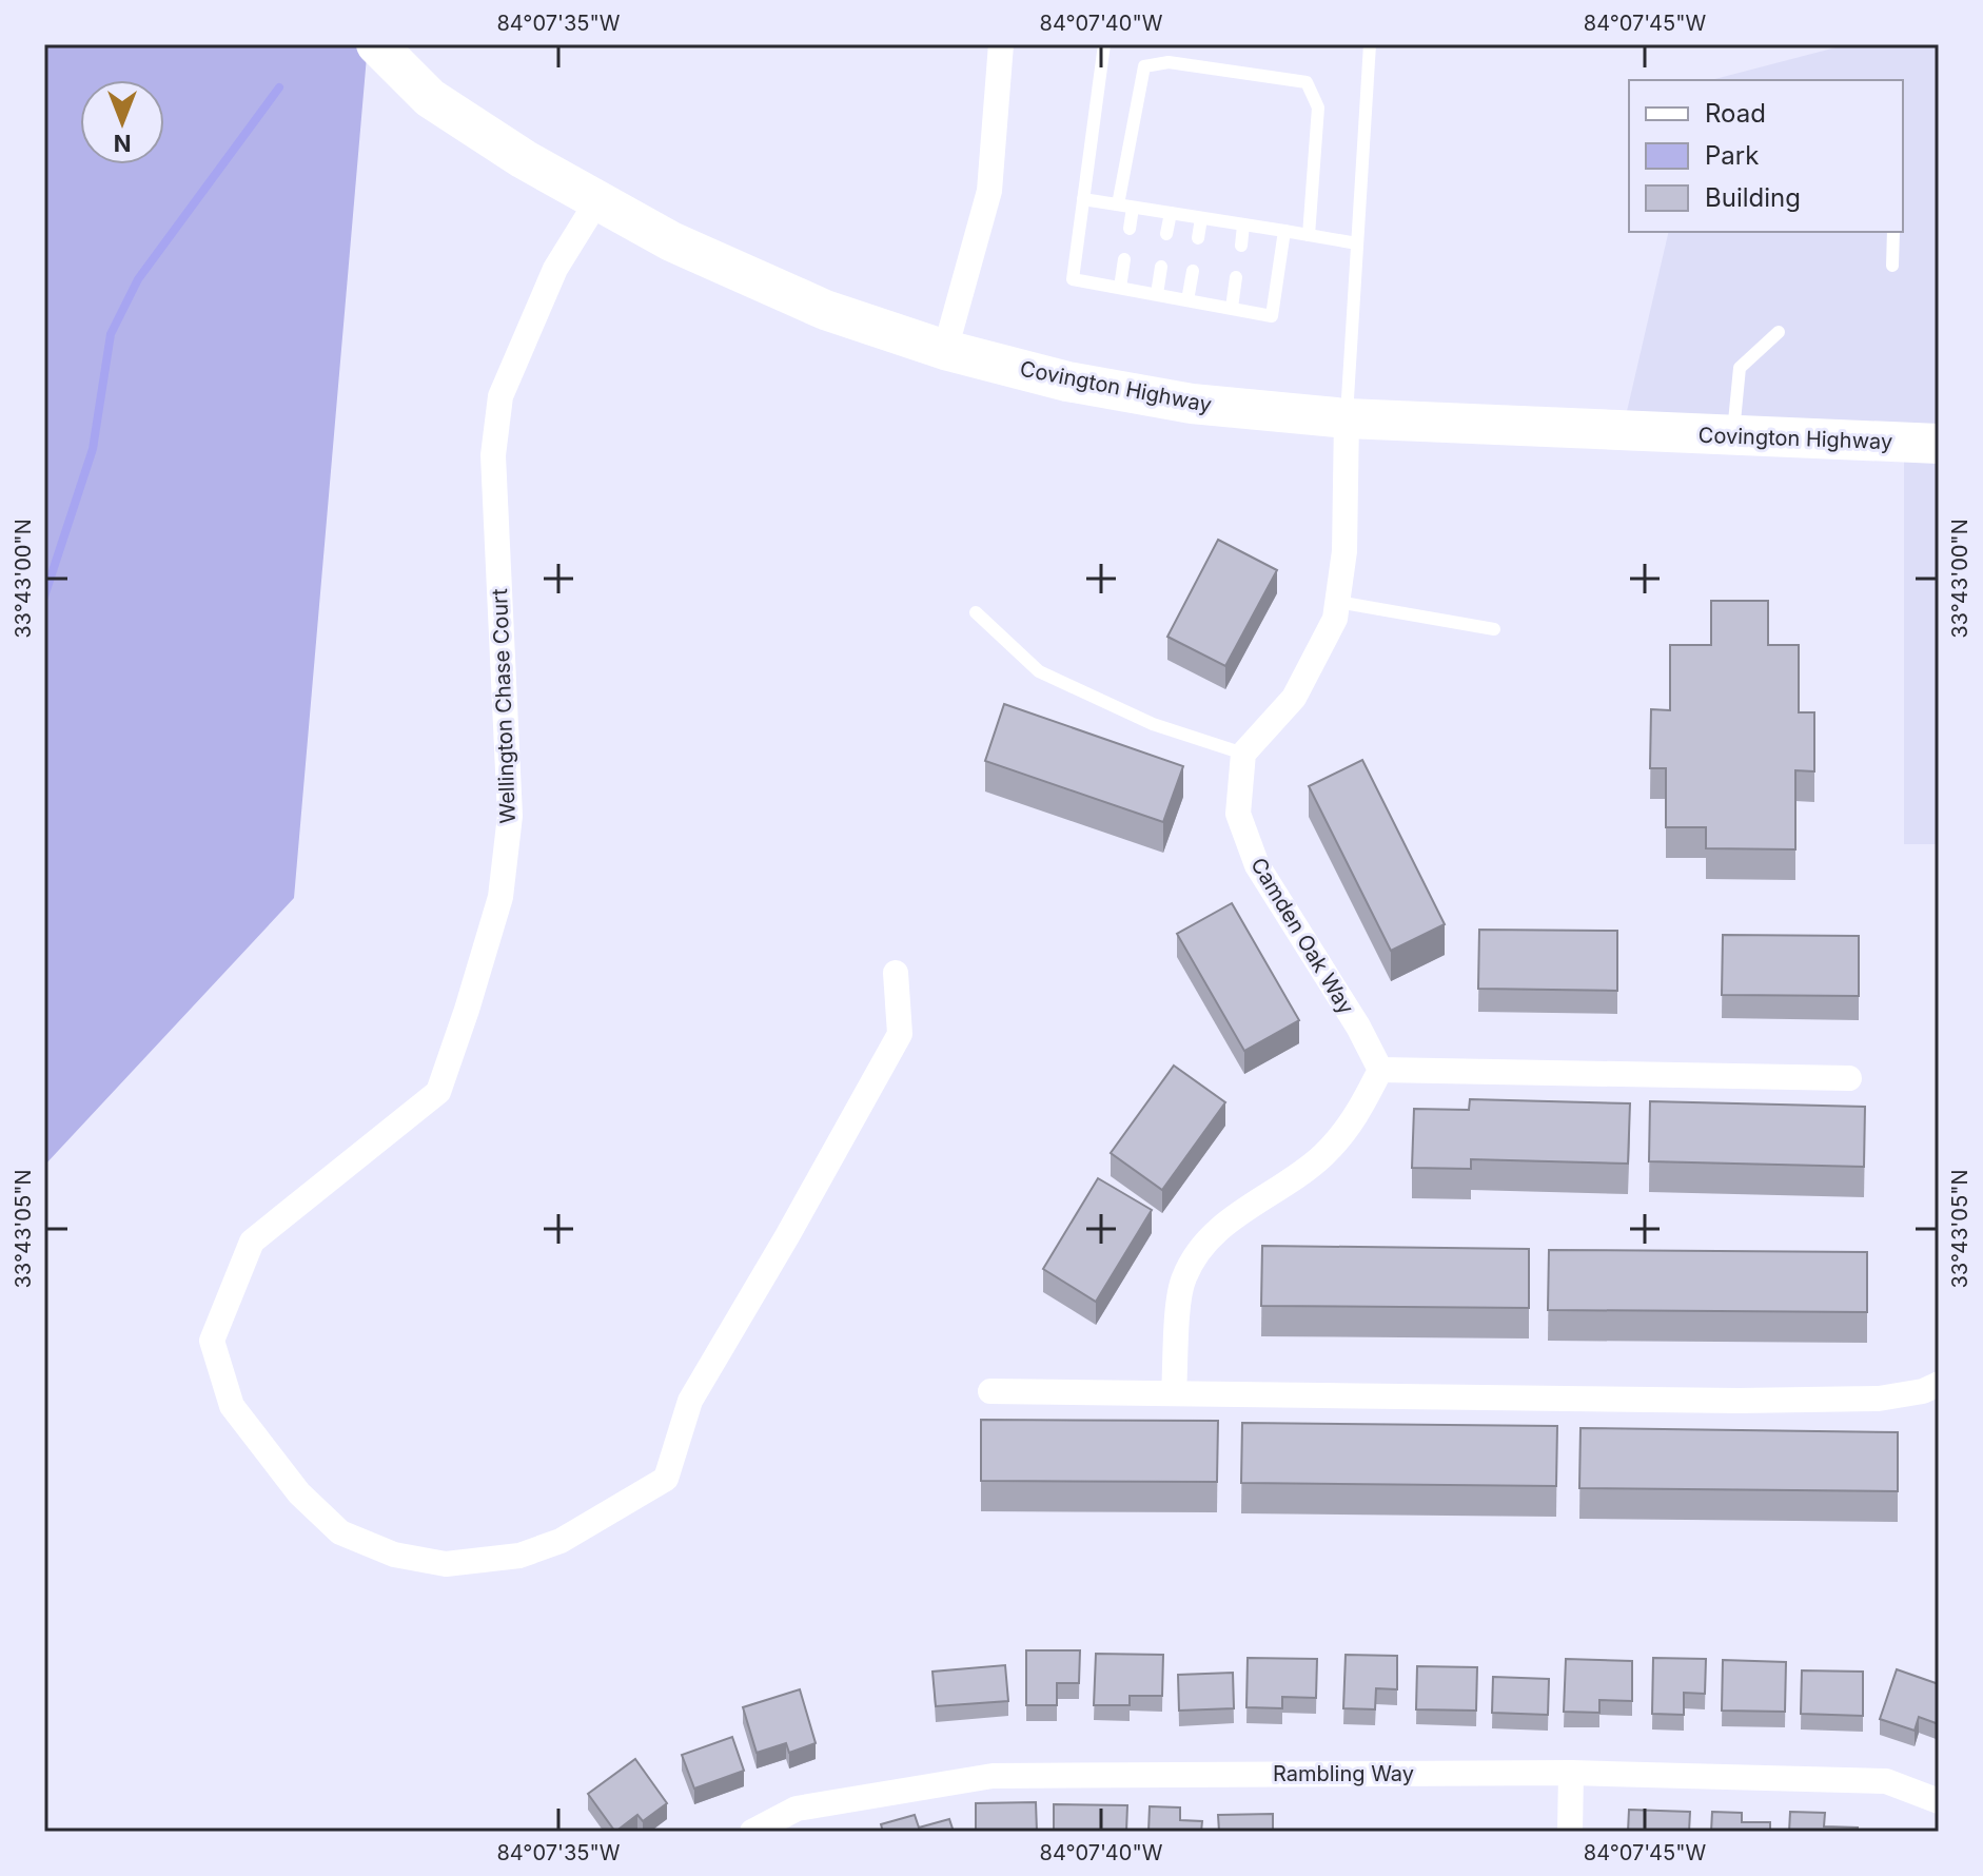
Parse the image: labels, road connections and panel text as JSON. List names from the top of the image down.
{
  "streets": {
    "main road": ["Covington Highway"],
    "street": ["Wellington Chase Court", "Camden Oak Way", "Rambling Way"]
  },
  "crossings": [
    ["Covington Highway", "Wellington Chase Court"]
  ],
  "legend": ["Road", "Park", "Building"],
  "north": "bottom",
  "coordinates": [
    "84°07'35\"W",
    "84°07'40\"W",
    "84°07'45\"W",
    "33°43'00\"N",
    "33°43'05\"N"
  ]
}
